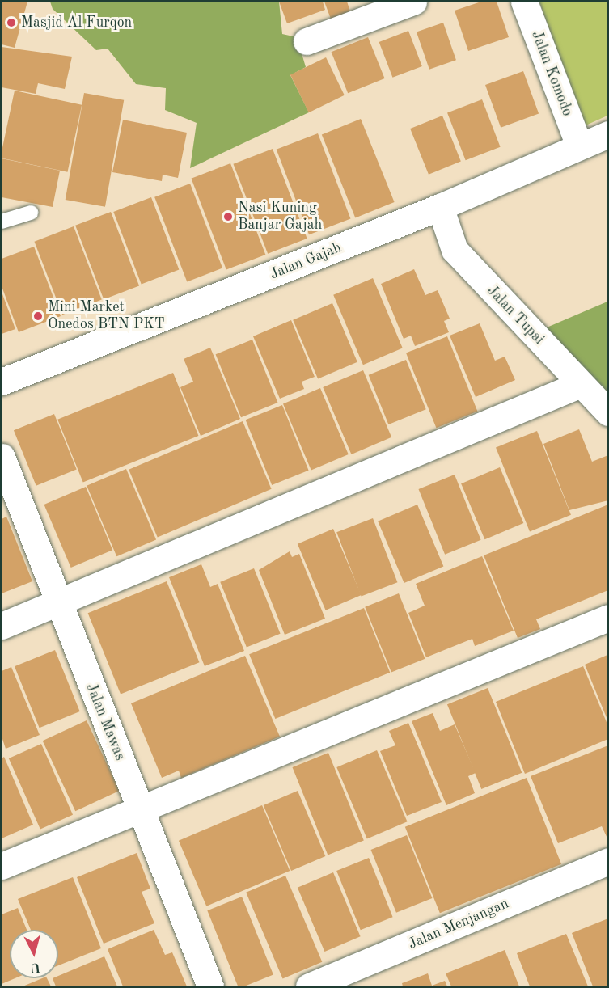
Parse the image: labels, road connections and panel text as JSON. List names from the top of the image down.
{
  "streets": {
    "street": [
      "Jalan Komodo",
      "Jalan Gajah",
      "Jalan Tupai",
      "Jalan Mawas",
      "Jalan Menjangan"
    ]
  },
  "crossings": [
    ["Jalan Komodo", "Jalan Gajah"],
    ["Jalan Gajah", "Jalan Tupai"]
  ],
  "places": ["Masjid Al Furqon", "Nasi Kuning Banjar Gajah", "Mini Market Onedos BTN PKT"],
  "north": "bottom"
}
